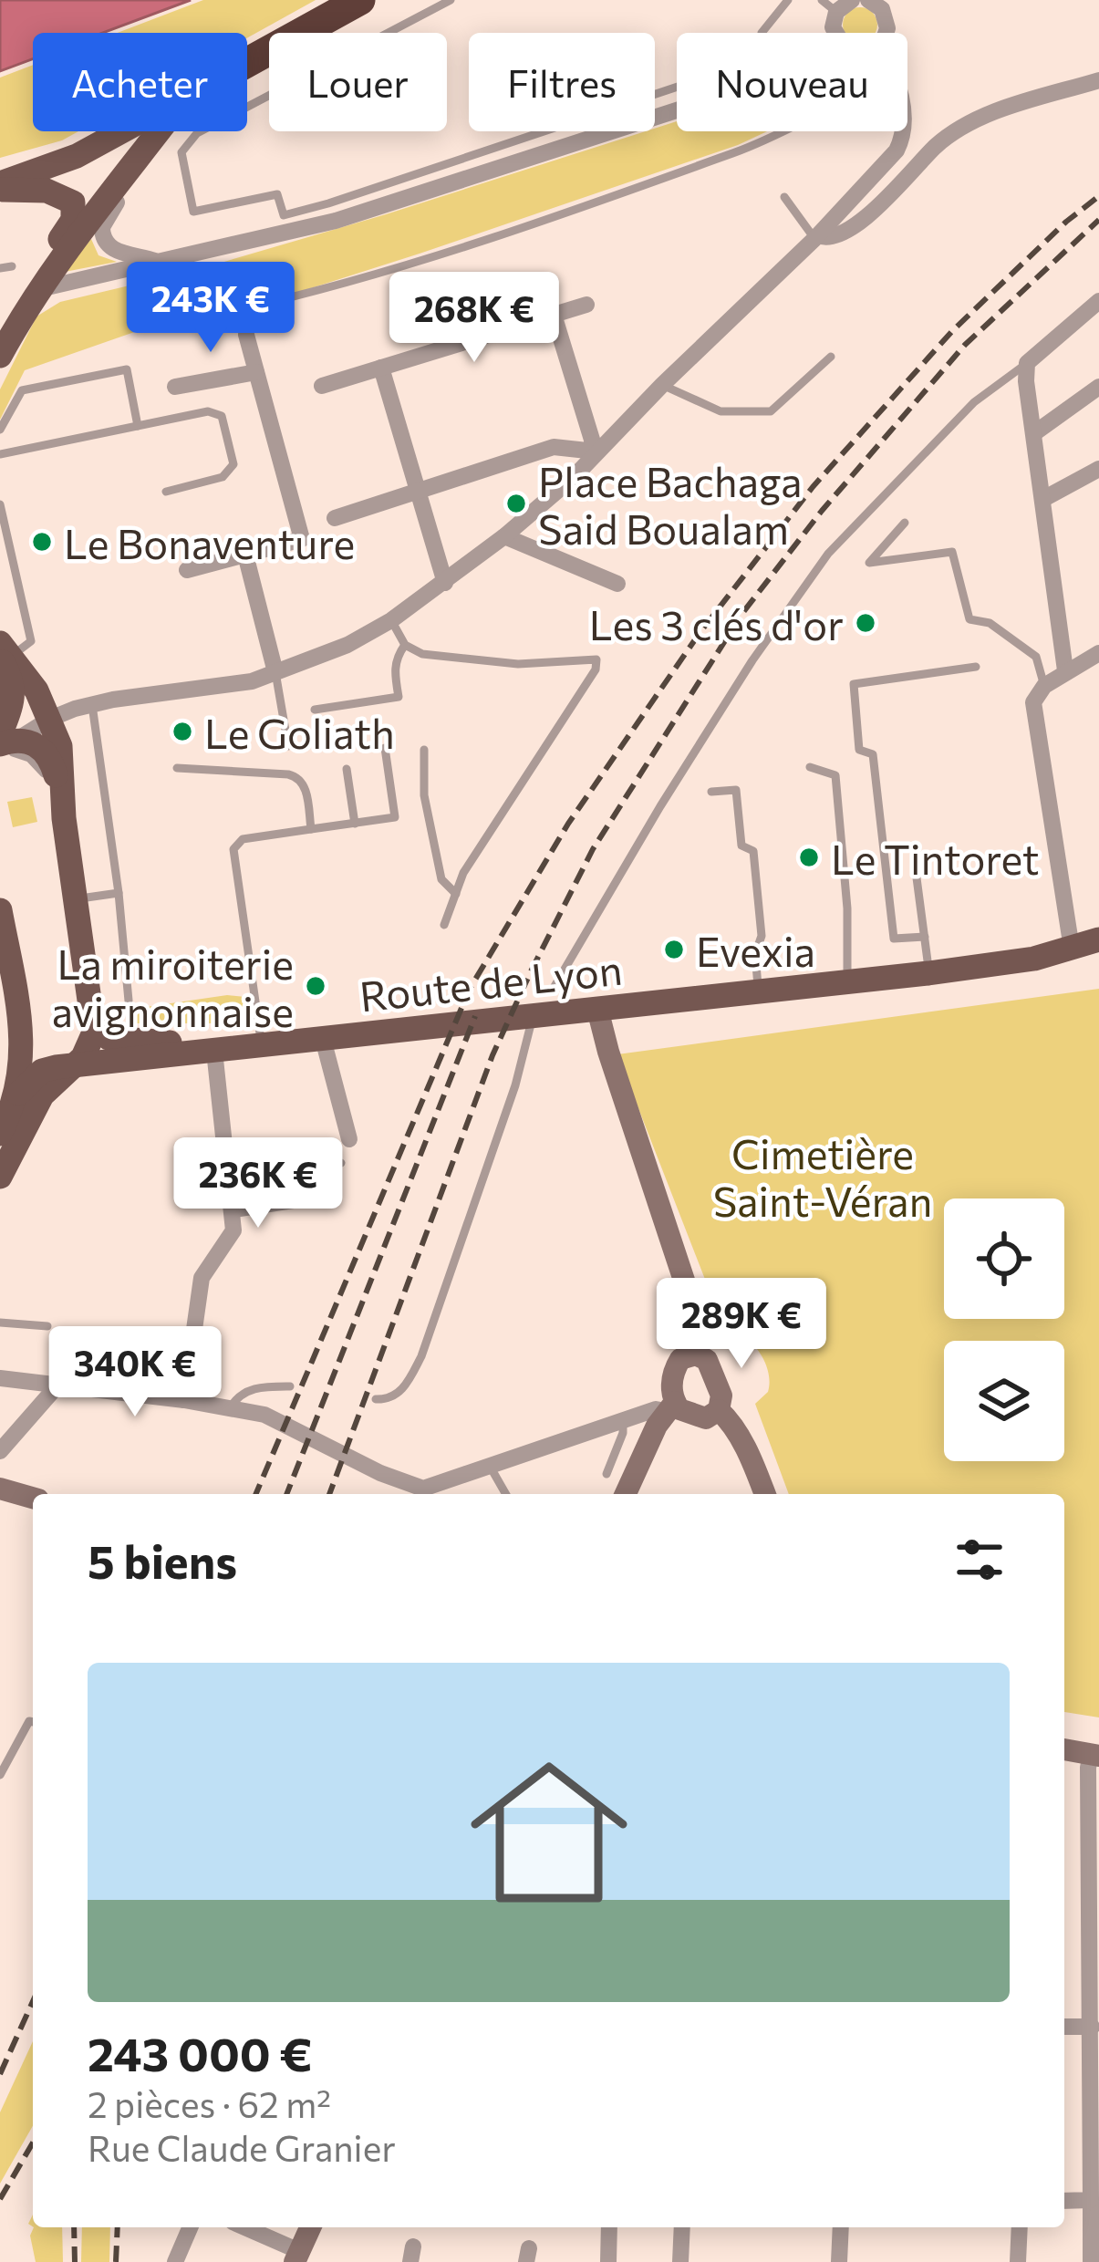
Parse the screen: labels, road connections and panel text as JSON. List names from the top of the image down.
{
  "streets": {
    "main road": ["Route de Lyon"]
  },
  "parks": ["Cimetière Saint-Véran"],
  "places": [
    "Place Bachaga Said Boualam",
    "Le Bonaventure",
    "Les 3 clés d'or",
    "Le Goliath",
    "Le Tintoret",
    "Evexia",
    "La miroiterie avignonnaise"
  ],
  "page": {
    "chip": [
      "Acheter",
      "Louer",
      "Filtres",
      "Nouveau"
    ],
    "price": [
      "243K €",
      "268K €",
      "236K €",
      "289K €",
      "340K €"
    ],
    "heading": "5 biens",
    "list": [
      {
        "name": "243 000 €",
        "note": "2 pièces · 62 m² · Rue Claude Granier"
      }
    ]
  }
}
